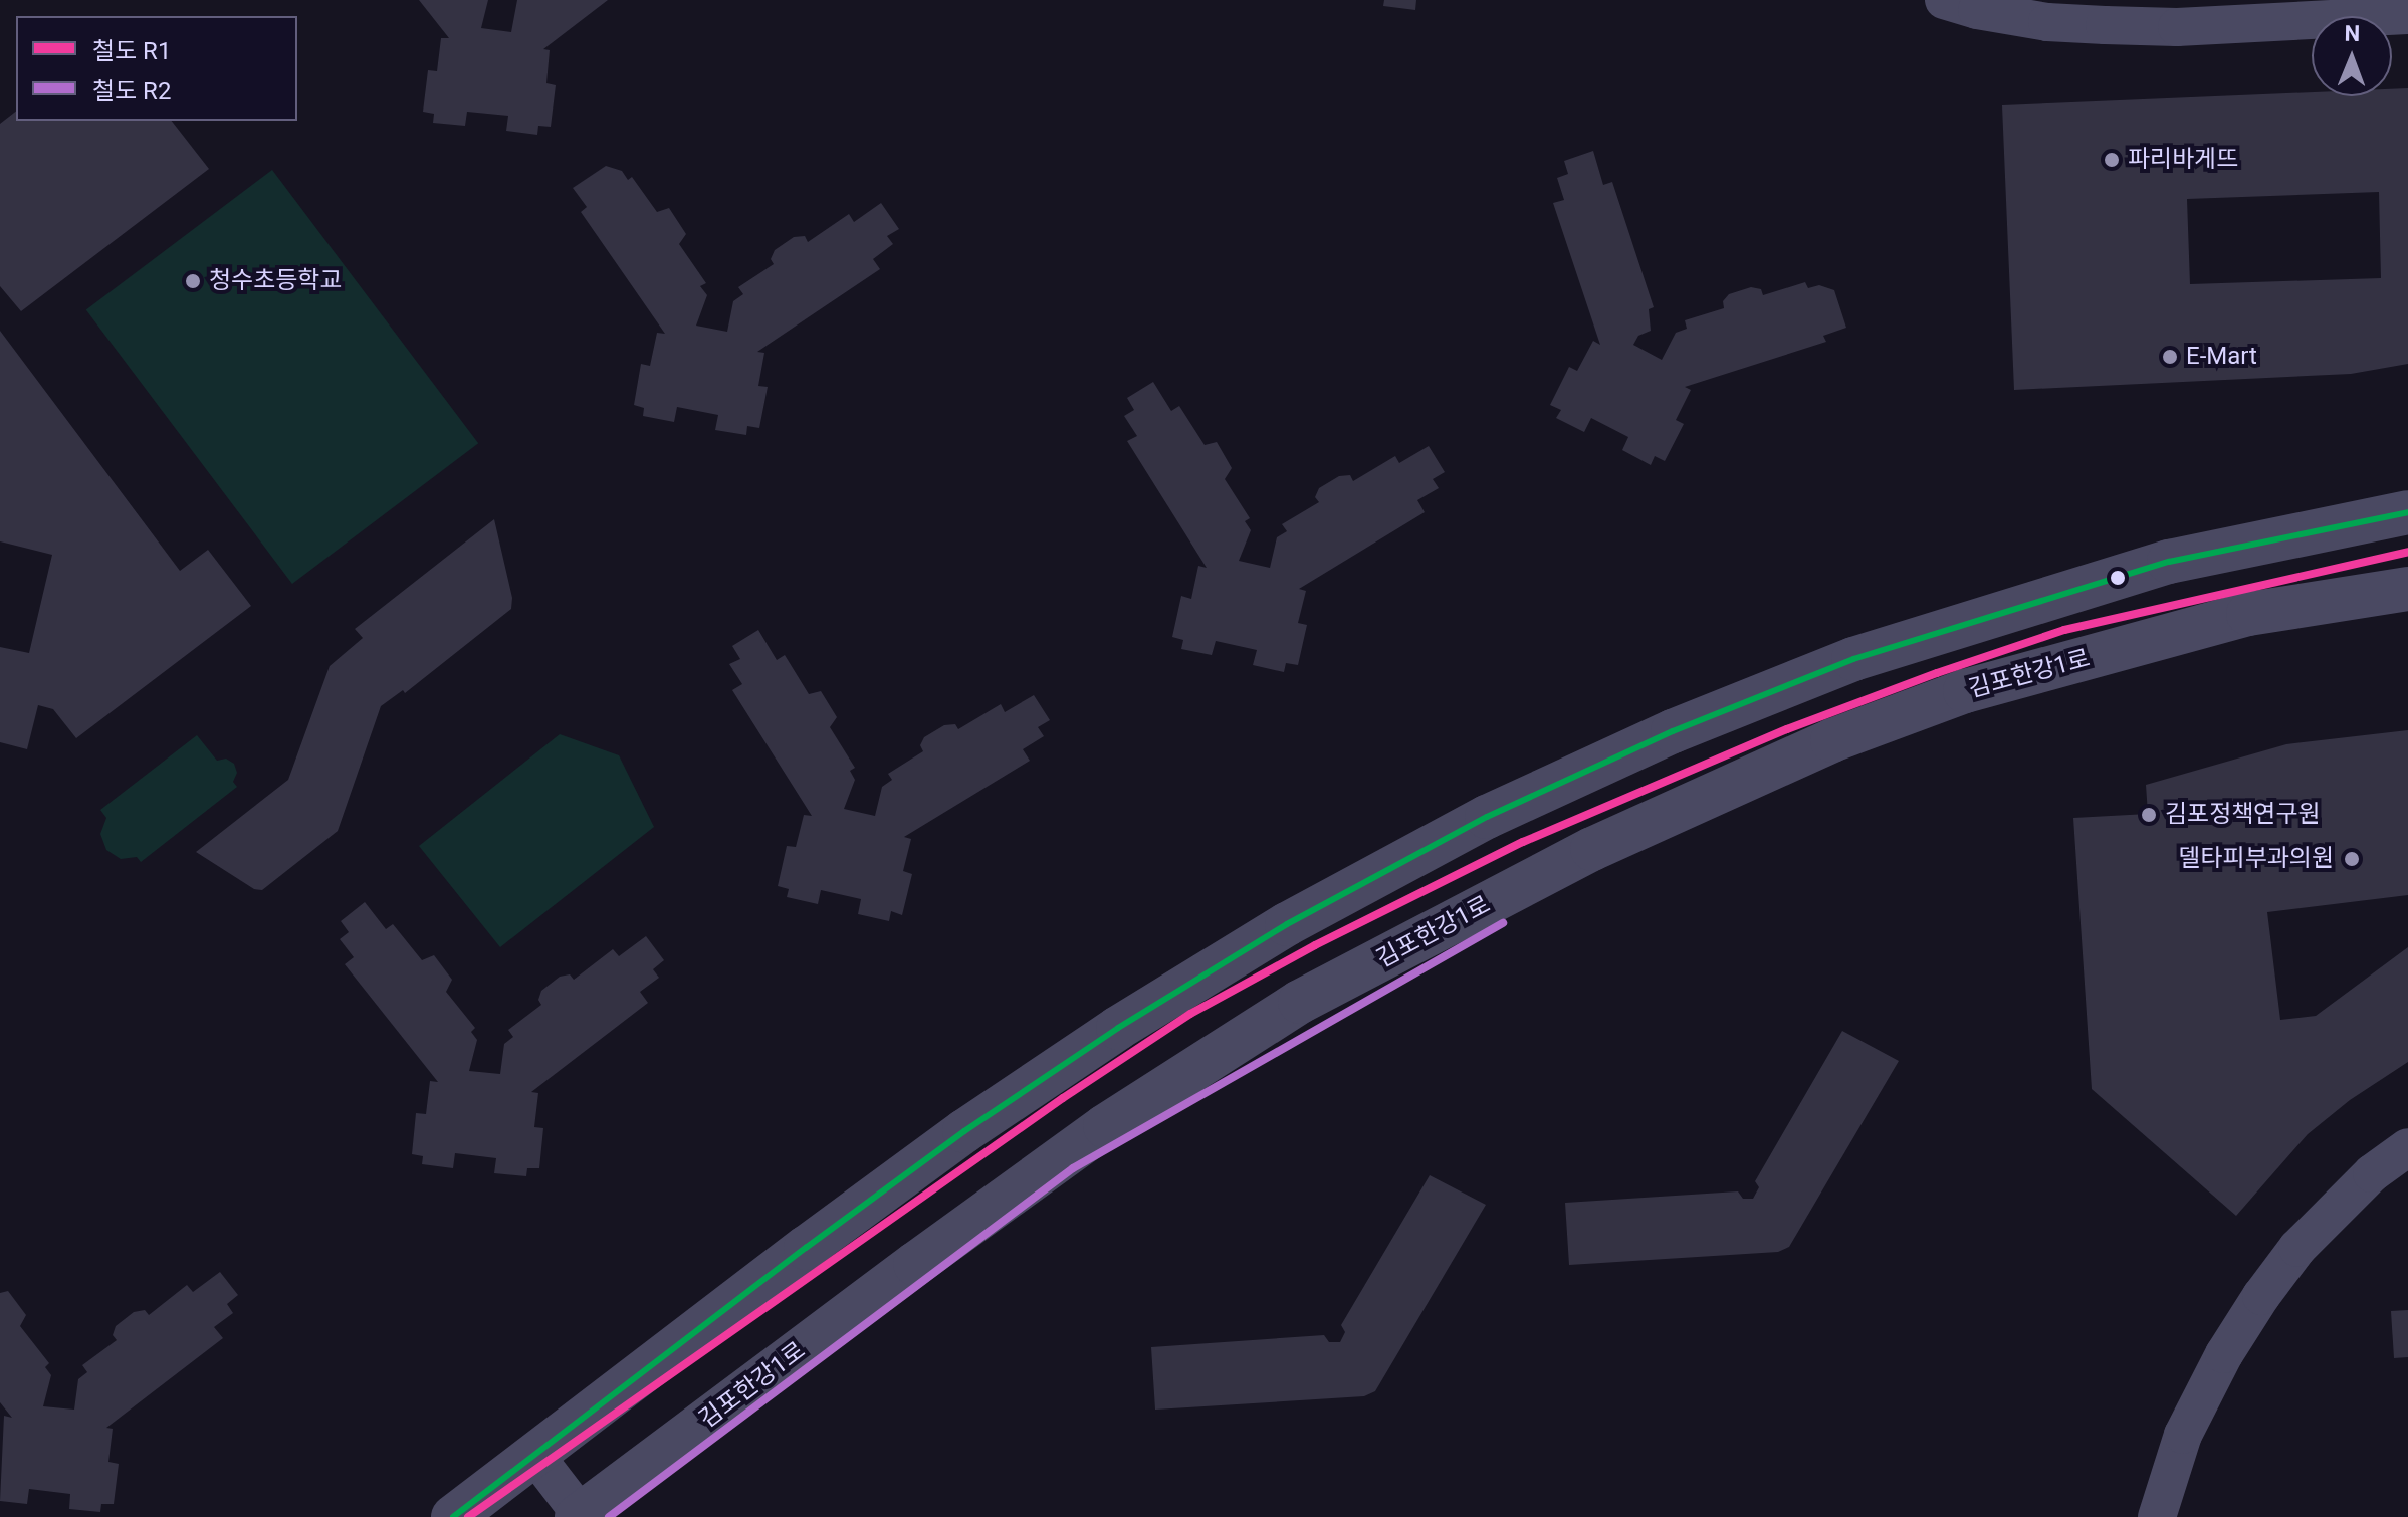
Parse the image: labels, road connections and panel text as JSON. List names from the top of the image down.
{
  "streets": {
    "street": ["김포한강1로"]
  },
  "places": [
    "파리바게뜨",
    "청수초등학교",
    "E-Mart",
    "김포정책연구원",
    "델타피부과의원"
  ],
  "lines": ["rail line R1", "rail line R2"],
  "legend": ["철도 R1", "철도 R2"],
  "north": "top"
}
